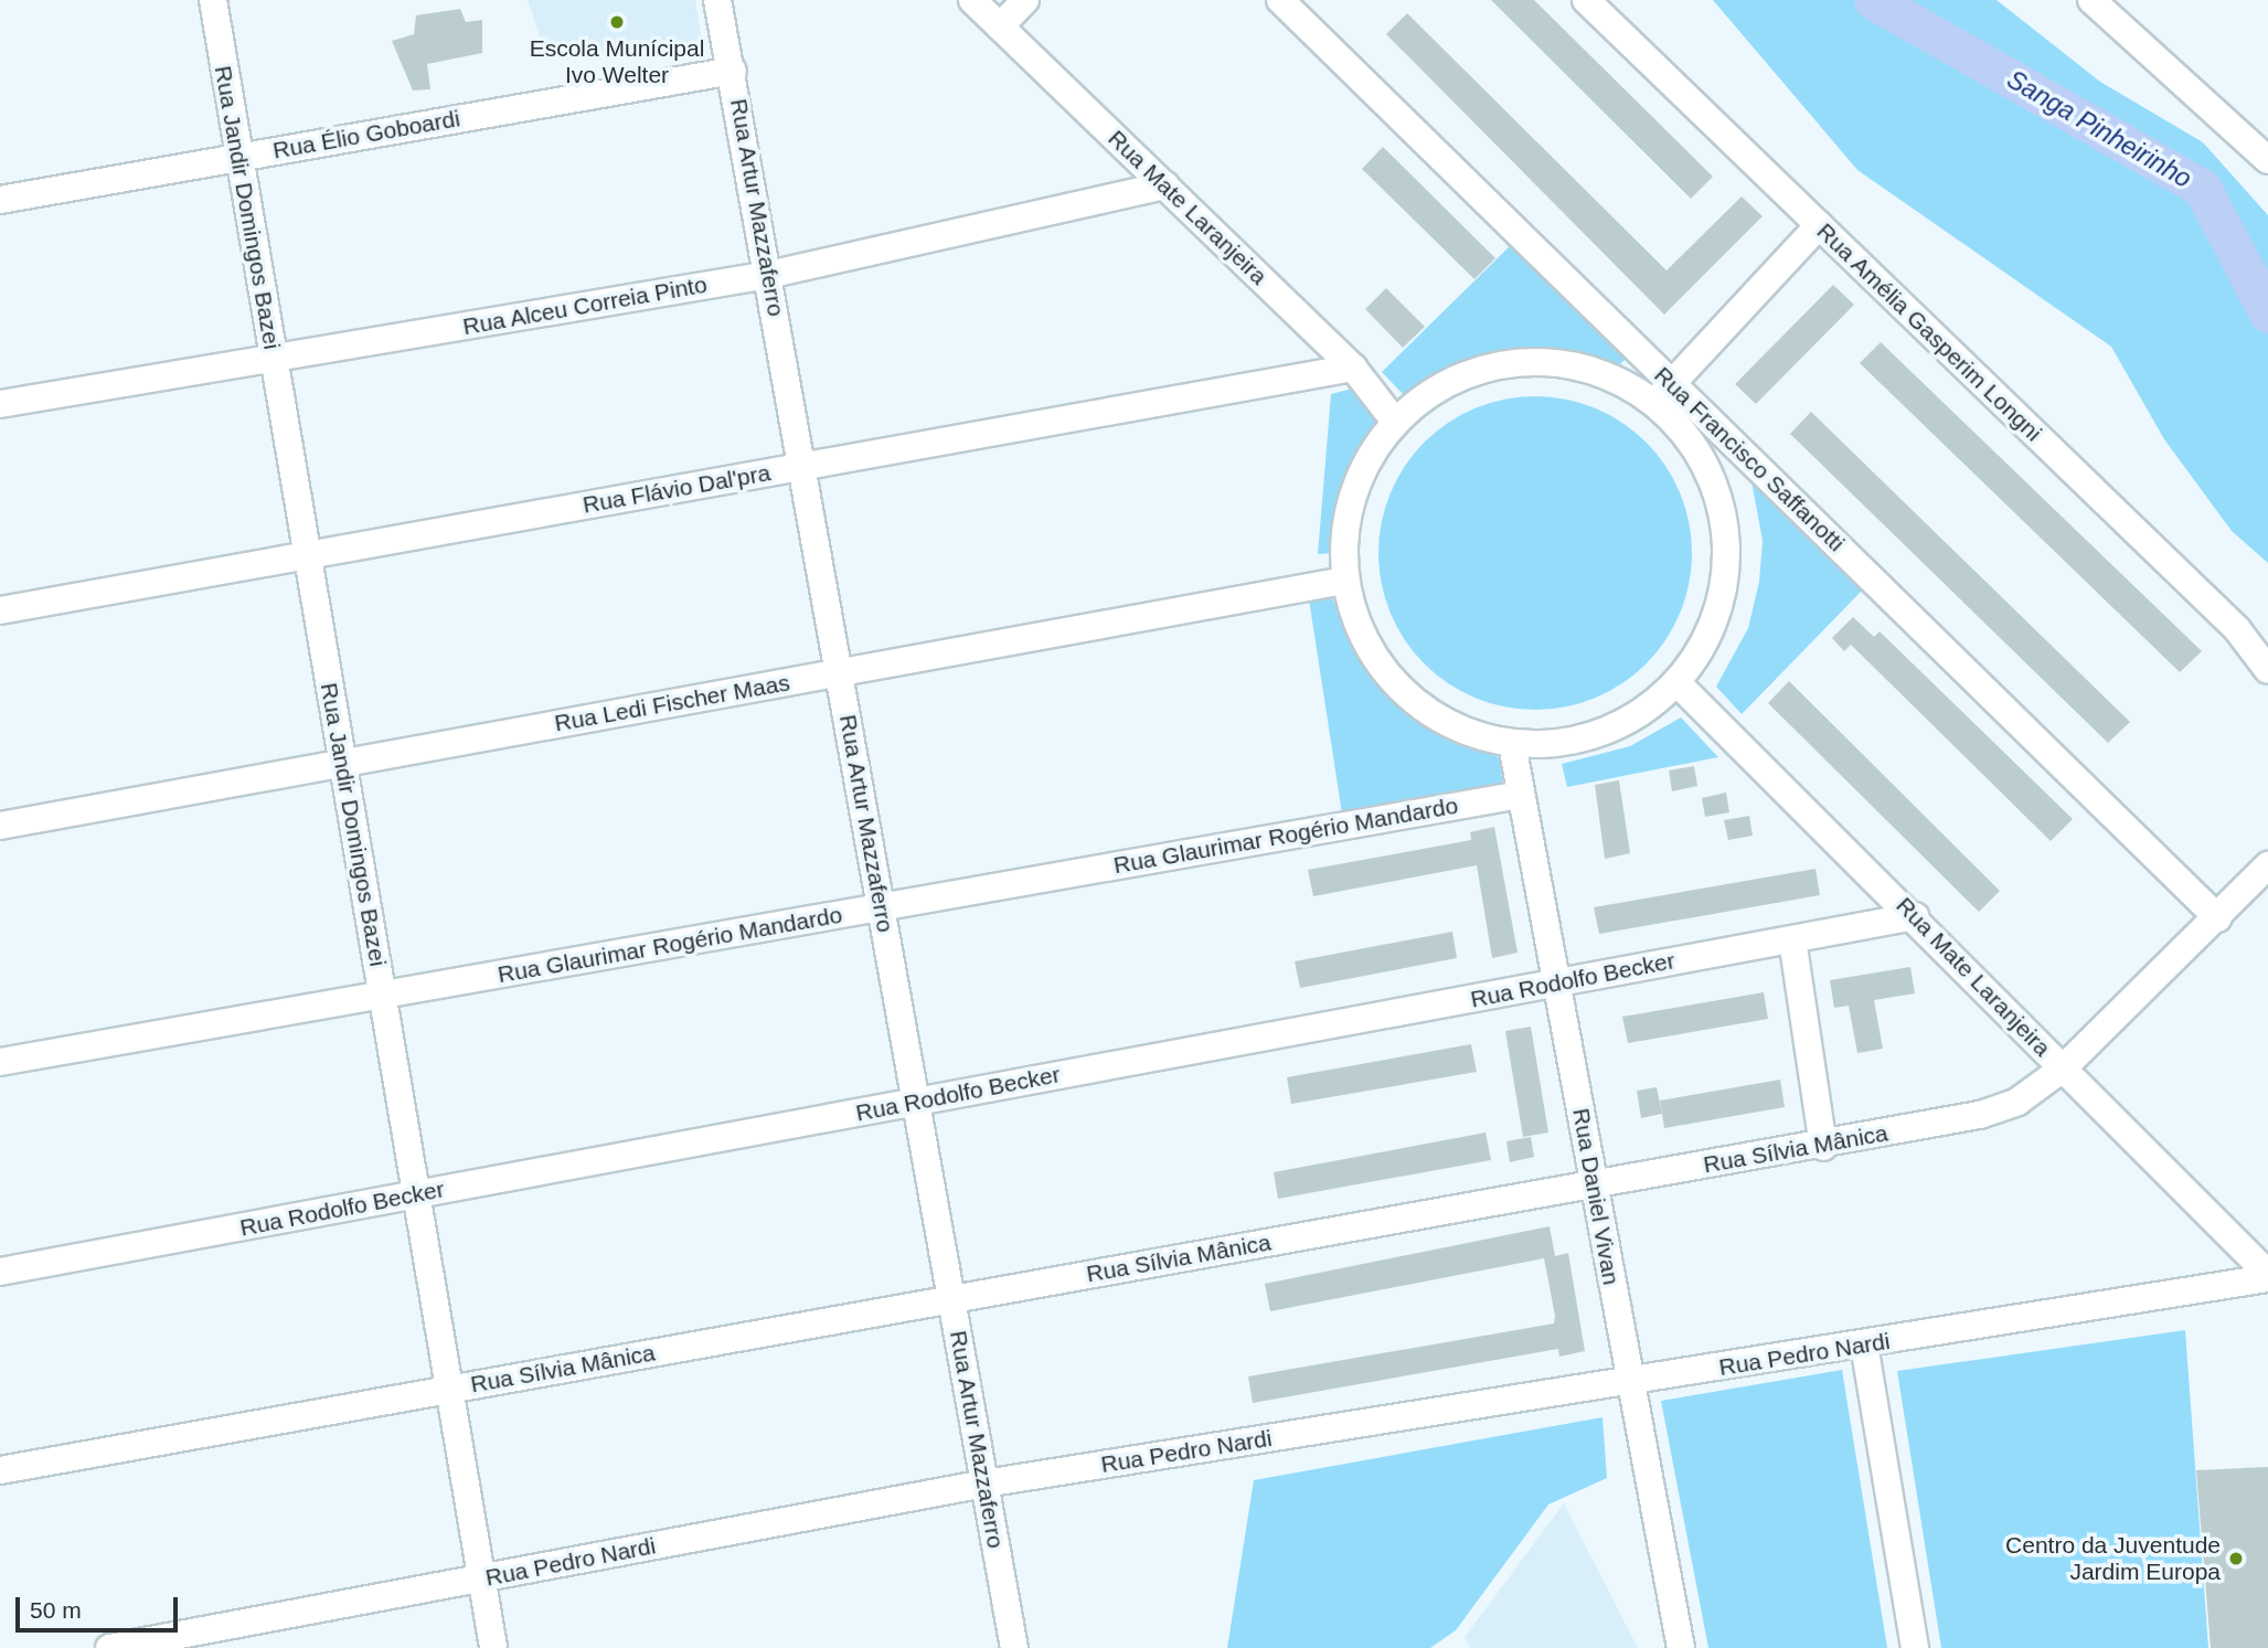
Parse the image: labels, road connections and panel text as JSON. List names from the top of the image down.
{
  "streets": {
    "street": [
      "Rua Élio Goboardi",
      "Rua Jandir Domingos Bazei",
      "Rua Artur Mazzaferro",
      "Rua Mate Laranjeira",
      "Rua Alceu Correia Pinto",
      "Rua Amélia Gasperim Longni",
      "Rua Francisco Saffanotti",
      "Rua Flávio Dal'pra",
      "Rua Ledi Fischer Maas",
      "Rua Glaurimar Rogério Mandardo",
      "Rua Rodolfo Becker",
      "Rua Sílvia Mânica",
      "Rua Daniel Vivan",
      "Rua Pedro Nardi"
    ]
  },
  "crossings": [
    ["Rua Élio Goboardi", "Rua Jandir Domingos Bazei"],
    ["Rua Élio Goboardi", "Rua Artur Mazzaferro"],
    ["Rua Jandir Domingos Bazei", "Rua Alceu Correia Pinto"],
    ["Rua Jandir Domingos Bazei", "Rua Flávio Dal'pra"],
    ["Rua Jandir Domingos Bazei", "Rua Ledi Fischer Maas"],
    ["Rua Jandir Domingos Bazei", "Rua Glaurimar Rogério Mandardo"],
    ["Rua Jandir Domingos Bazei", "Rua Rodolfo Becker"],
    ["Rua Jandir Domingos Bazei", "Rua Sílvia Mânica"],
    ["Rua Jandir Domingos Bazei", "Rua Pedro Nardi"],
    ["Rua Artur Mazzaferro", "Rua Alceu Correia Pinto"],
    ["Rua Artur Mazzaferro", "Rua Flávio Dal'pra"],
    ["Rua Artur Mazzaferro", "Rua Ledi Fischer Maas"],
    ["Rua Artur Mazzaferro", "Rua Glaurimar Rogério Mandardo"],
    ["Rua Artur Mazzaferro", "Rua Rodolfo Becker"],
    ["Rua Artur Mazzaferro", "Rua Sílvia Mânica"],
    ["Rua Artur Mazzaferro", "Rua Pedro Nardi"],
    ["Rua Mate Laranjeira", "Rua Alceu Correia Pinto"],
    ["Rua Mate Laranjeira", "Rua Flávio Dal'pra"],
    ["Rua Mate Laranjeira", "Rua Rodolfo Becker"],
    ["Rua Mate Laranjeira", "Rua Sílvia Mânica"],
    ["Rua Mate Laranjeira", "Rua Pedro Nardi"],
    ["Rua Francisco Saffanotti", "Rua Sílvia Mânica"],
    ["Rua Glaurimar Rogério Mandardo", "Rua Daniel Vivan"],
    ["Rua Rodolfo Becker", "Rua Daniel Vivan"],
    ["Rua Sílvia Mânica", "Rua Daniel Vivan"],
    ["Rua Daniel Vivan", "Rua Pedro Nardi"]
  ],
  "water": ["Sanga Pinheirinho"],
  "places": ["Escola Munícipal Ivo Welter", "Centro da Juventude Jardim Europa"],
  "scale_bar": "50 m"
}
